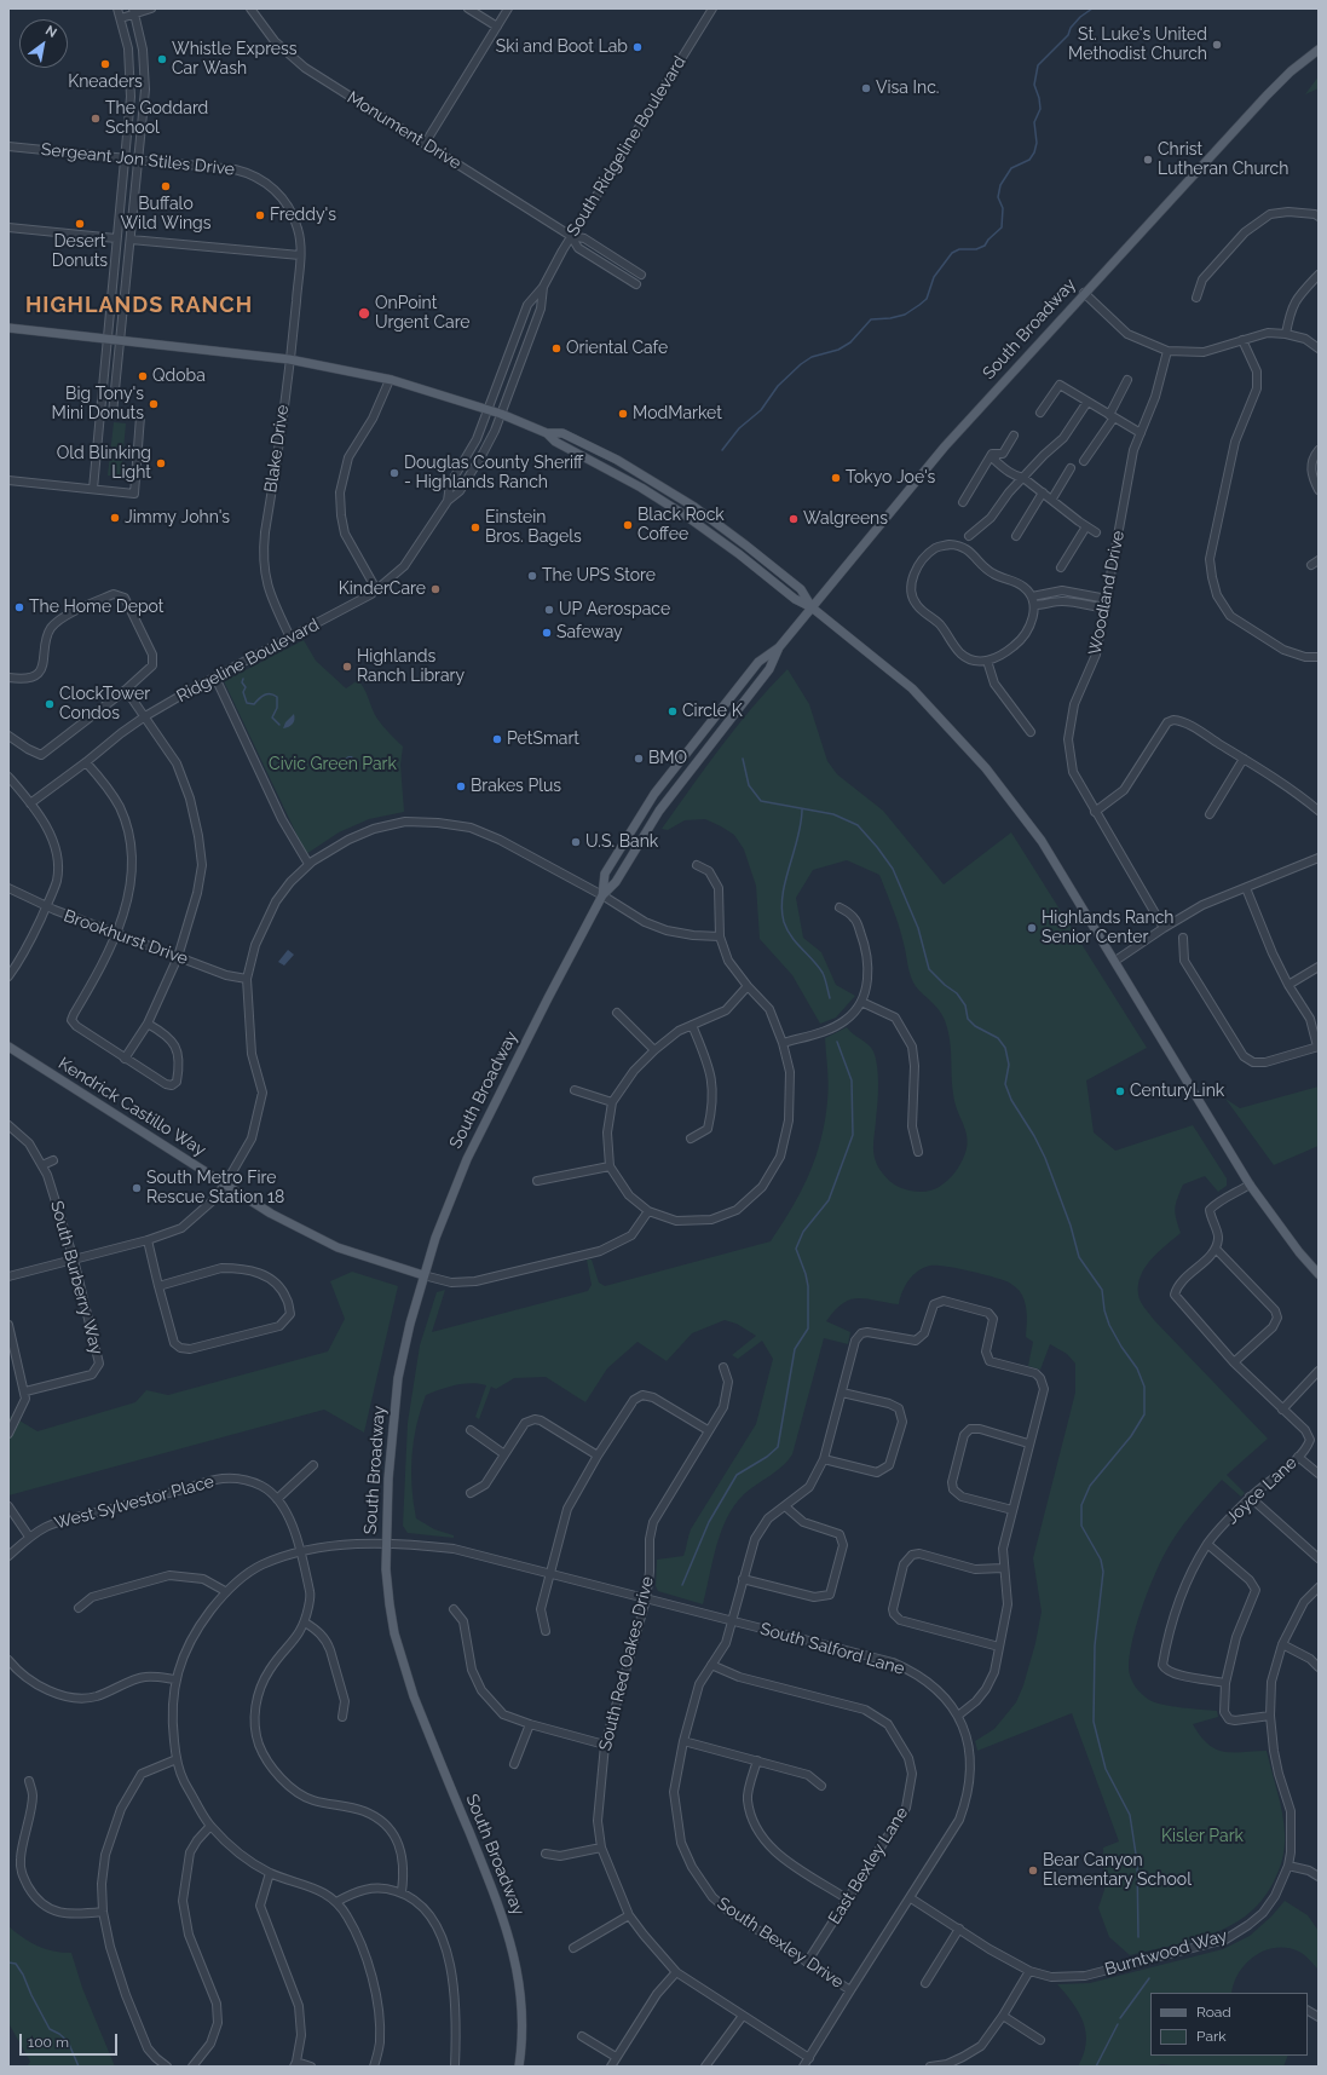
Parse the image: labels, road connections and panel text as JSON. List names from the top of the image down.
{
  "streets": {
    "main road": ["South Broadway", "Kendrick Castillo Way"],
    "street": [
      "Monument Drive",
      "South Ridgeline Boulevard",
      "Sergeant Jon Stiles Drive",
      "Blake Drive",
      "Woodland Drive",
      "Ridgeline Boulevard",
      "Brookhurst Drive",
      "South Burberry Way",
      "Joyce Lane",
      "West Sylvestor Place",
      "South Salford Lane",
      "South Red Oakes Drive",
      "East Bexley Lane",
      "South Bexley Drive",
      "Burntwood Way"
    ]
  },
  "crossings": [
    ["Monument Drive", "South Ridgeline Boulevard"],
    ["South Ridgeline Boulevard", "Ridgeline Boulevard"],
    ["Sergeant Jon Stiles Drive", "Blake Drive"],
    ["South Broadway", "Kendrick Castillo Way"],
    ["South Broadway", "South Salford Lane"],
    ["Blake Drive", "Ridgeline Boulevard"],
    ["West Sylvestor Place", "South Salford Lane"],
    ["South Salford Lane", "South Red Oakes Drive"],
    ["South Salford Lane", "South Bexley Drive"],
    ["South Salford Lane", "Burntwood Way"],
    ["East Bexley Lane", "South Bexley Drive"]
  ],
  "districts": ["HIGHLANDS RANCH"],
  "parks": ["Civic Green Park", "Kisler Park"],
  "places": [
    "St. Luke's United Methodist Church",
    "Ski and Boot Lab",
    "Whistle Express Car Wash",
    "Kneaders",
    "Visa Inc.",
    "The Goddard School",
    "Christ Lutheran Church",
    "Buffalo Wild Wings",
    "Freddy's",
    "Desert Donuts",
    "OnPoint Urgent Care",
    "Oriental Cafe",
    "Qdoba",
    "Big Tony's Mini Donuts",
    "ModMarket",
    "Old Blinking Light",
    "Douglas County Sheriff - Highlands Ranch",
    "Tokyo Joe's",
    "Jimmy John's",
    "Walgreens",
    "Black Rock Coffee",
    "Einstein Bros. Bagels",
    "The UPS Store",
    "KinderCare",
    "The Home Depot",
    "UP Aerospace",
    "Safeway",
    "Highlands Ranch Library",
    "ClockTower Condos",
    "Circle K",
    "PetSmart",
    "BMO",
    "Brakes Plus",
    "U.S. Bank",
    "Highlands Ranch Senior Center",
    "CenturyLink",
    "South Metro Fire Rescue Station 18",
    "Bear Canyon Elementary School"
  ],
  "legend": ["Road", "Park"],
  "scale_bar": "100 m",
  "north": "top right"
}
